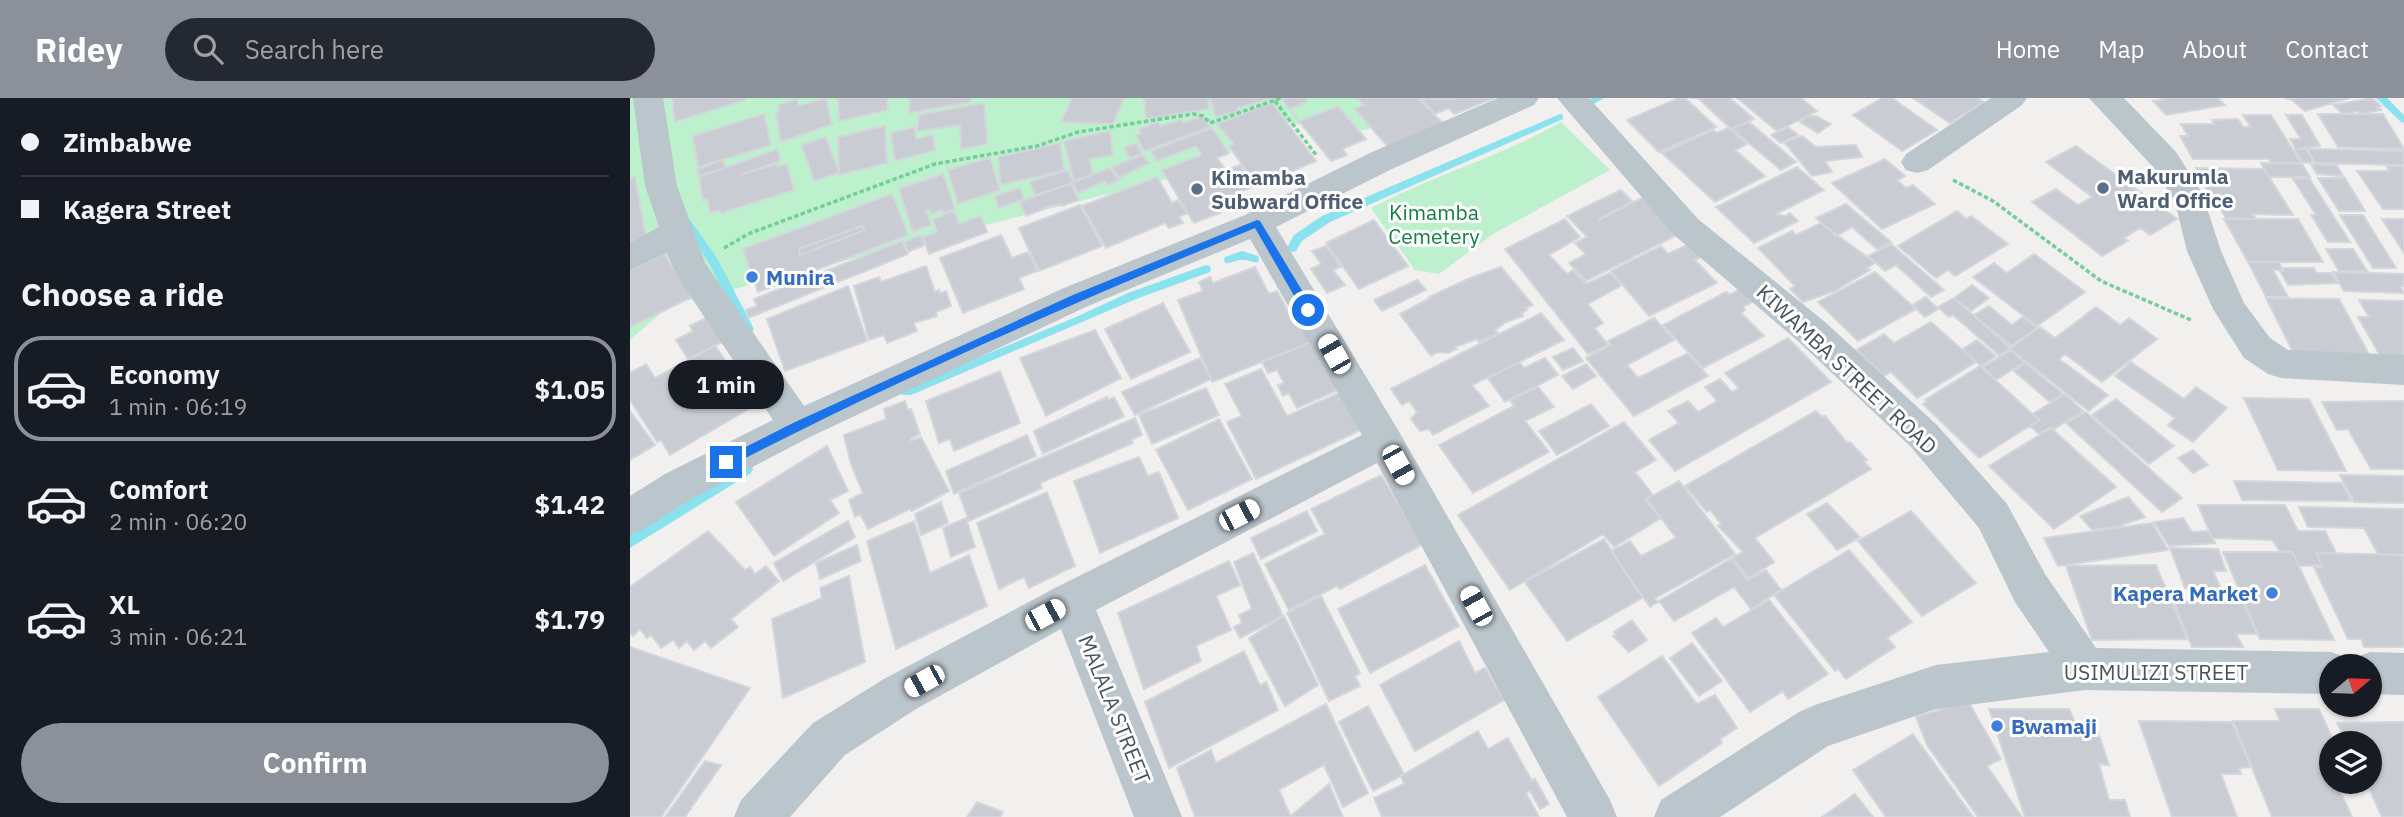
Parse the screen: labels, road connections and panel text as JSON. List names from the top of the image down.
{
  "streets": {
    "street": ["KIWAMBA STREET ROAD", "USIMULIZI STREET", "MALALA STREET"]
  },
  "crossings": [
    ["KIWAMBA STREET ROAD", "USIMULIZI STREET"]
  ],
  "parks": ["Kimamba Cemetery"],
  "places": [
    "Makurumla Ward Office",
    "Kimamba Subward Office",
    "Munira",
    "Kapera Market",
    "Bwamaji"
  ],
  "north": "right",
  "page": {
    "header": "Ridey",
    "search": "Search here",
    "nav": [
      "Home",
      "Map",
      "About",
      "Contact"
    ],
    "banner": ["Zimbabwe", "Kagera Street"],
    "heading": "Choose a ride",
    "list": [
      {
        "name": "Economy",
        "note": "1 min · 06:19",
        "value": "$1.05"
      },
      {
        "name": "Comfort",
        "note": "2 min · 06:20",
        "value": "$1.42"
      },
      {
        "name": "XL",
        "note": "3 min · 06:21",
        "value": "$1.79"
      }
    ],
    "bubble": "1 min",
    "buttons": "Confirm"
  }
}
